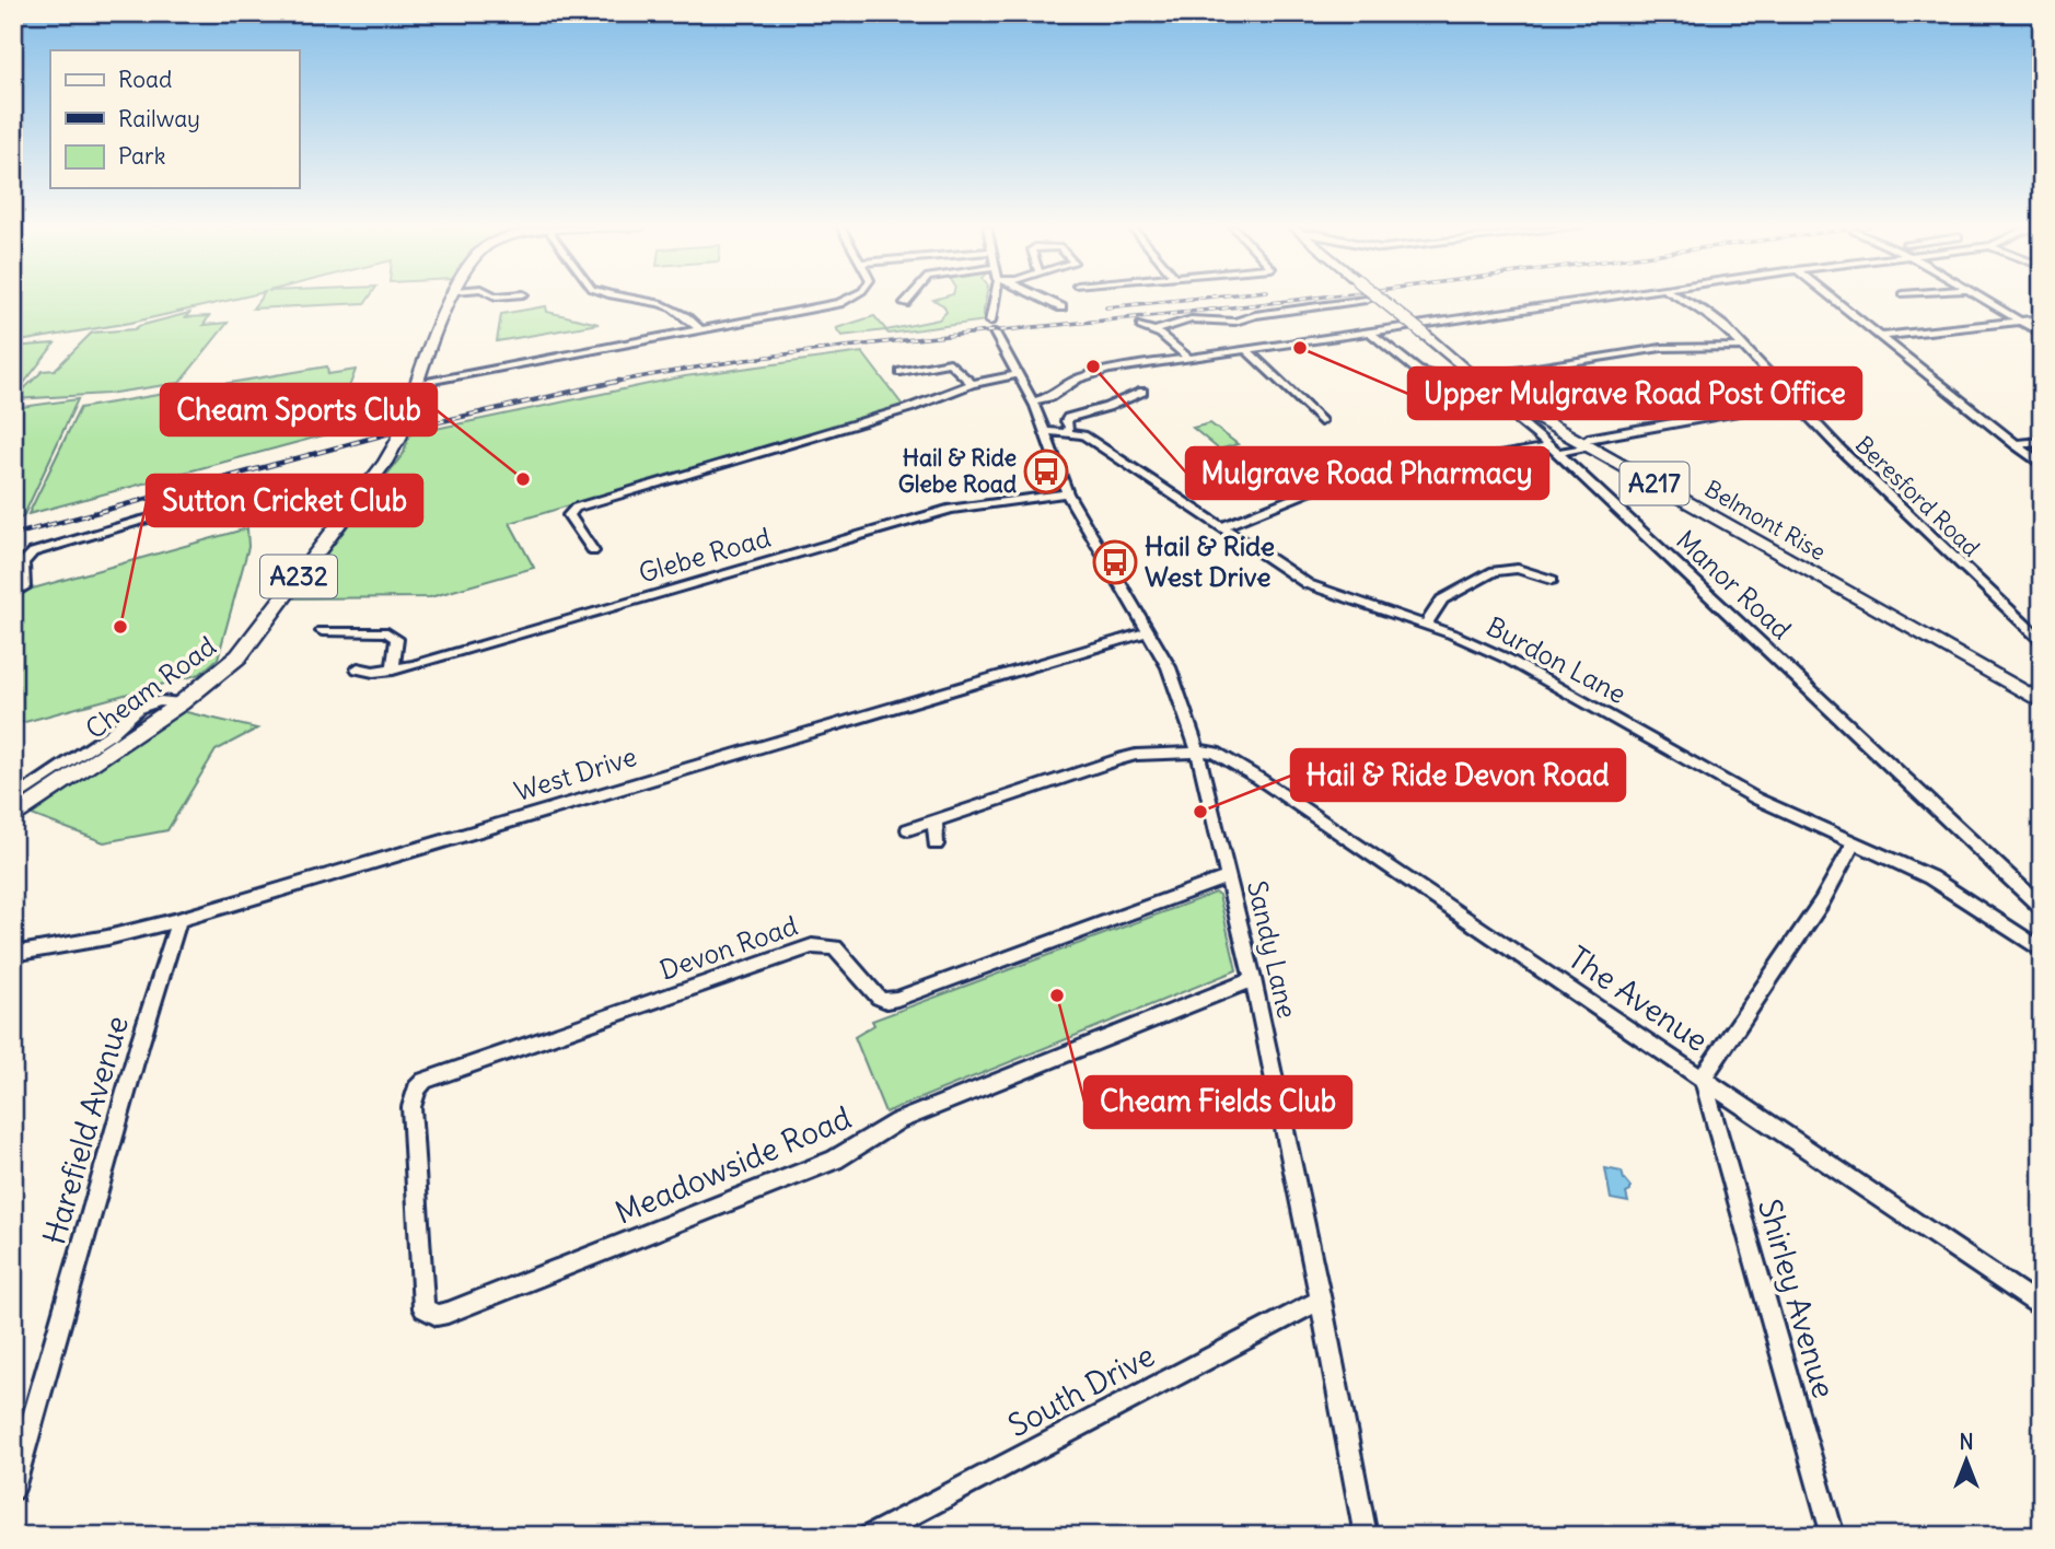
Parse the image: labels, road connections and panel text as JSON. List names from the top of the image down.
{
  "streets": {
    "highway": [
      "A217",
      "Belmont Rise",
      "A232",
      "Cheam Road"
    ],
    "street": [
      "Beresford Road",
      "Glebe Road",
      "Manor Road",
      "Burdon Lane",
      "West Drive",
      "Devon Road",
      "Sandy Lane",
      "The Avenue",
      "Harefield Avenue",
      "Meadowside Road",
      "Shirley Avenue",
      "South Drive"
    ]
  },
  "crossings": [
    ["Glebe Road", "Sandy Lane"],
    ["A232", "Cheam Road"],
    ["Burdon Lane", "Sandy Lane"],
    ["West Drive", "Sandy Lane"],
    ["West Drive", "Harefield Avenue"],
    ["Devon Road", "Sandy Lane"],
    ["Devon Road", "Meadowside Road"],
    ["Sandy Lane", "The Avenue"],
    ["Sandy Lane", "Meadowside Road"],
    ["Sandy Lane", "South Drive"],
    ["The Avenue", "Shirley Avenue"]
  ],
  "places": {
    "other": [
      "Upper Mulgrave Road Post Office",
      "Mulgrave Road Pharmacy",
      "Cheam Sports Club",
      "Sutton Cricket Club",
      "Hail & Ride Devon Road",
      "Cheam Fields Club"
    ],
    "bus stop": ["Hail & Ride Glebe Road", "Hail & Ride West Drive"]
  },
  "legend": ["Road", "Railway", "Park"],
  "north": "top"
}
